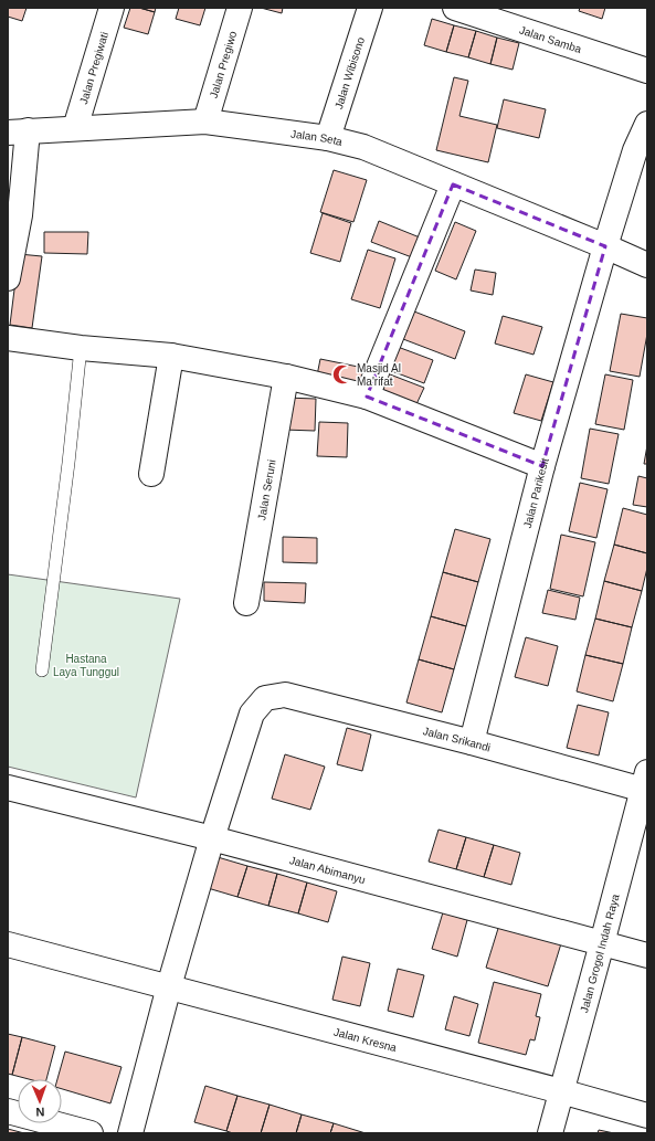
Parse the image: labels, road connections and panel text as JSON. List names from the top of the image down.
{
  "streets": {
    "street": [
      "Jalan Samba",
      "Jalan Pregiwo",
      "Jalan Pregiwati",
      "Jalan Wibisono",
      "Jalan Seta",
      "Jalan Seruni",
      "Jalan Parikesit",
      "Jalan Srikandi",
      "Jalan Abimanyu",
      "Jalan Grogol Indah Raya",
      "Jalan Kresna"
    ]
  },
  "crossings": [
    ["Jalan Pregiwo", "Jalan Seta"],
    ["Jalan Pregiwati", "Jalan Seta"],
    ["Jalan Wibisono", "Jalan Seta"],
    ["Jalan Seta", "Jalan Parikesit"],
    ["Jalan Parikesit", "Jalan Srikandi"],
    ["Jalan Srikandi", "Jalan Abimanyu"],
    ["Jalan Srikandi", "Jalan Grogol Indah Raya"],
    ["Jalan Abimanyu", "Jalan Grogol Indah Raya"],
    ["Jalan Grogol Indah Raya", "Jalan Kresna"]
  ],
  "parks": ["Hastana Laya Tunggul"],
  "places": {
    "mosque": ["Masjid Al Ma'rifat"]
  },
  "north": "bottom"
}
